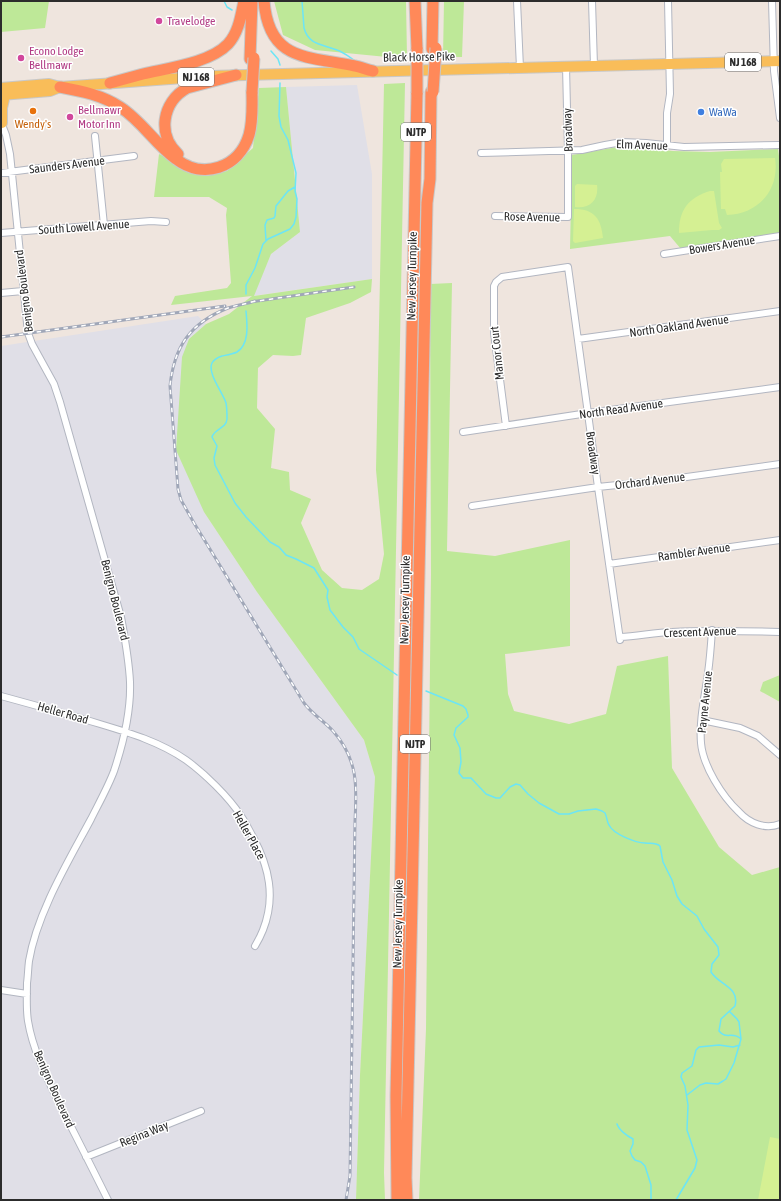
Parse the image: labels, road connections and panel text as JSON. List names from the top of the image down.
{
  "streets": {
    "highway": ["NJTP", "New Jersey Turnpike"],
    "main road": ["Black Horse Pike", "NJ 168"],
    "street": [
      "Broadway",
      "Elm Avenue",
      "Saunders Avenue",
      "Rose Avenue",
      "South Lowell Avenue",
      "Bowers Avenue",
      "Benigno Boulevard",
      "North Oakland Avenue",
      "Manor Court",
      "North Read Avenue",
      "Orchard Avenue",
      "Rambler Avenue",
      "Crescent Avenue",
      "Payne Avenue",
      "Heller Road",
      "Heller Place",
      "Regina Way"
    ]
  },
  "crossings": [
    ["Black Horse Pike", "Broadway"],
    ["Broadway", "Elm Avenue"],
    ["Broadway", "Rose Avenue"],
    ["Broadway", "North Oakland Avenue"],
    ["Broadway", "Manor Court"],
    ["Broadway", "North Read Avenue"],
    ["Broadway", "Orchard Avenue"],
    ["Broadway", "Rambler Avenue"],
    ["Broadway", "Crescent Avenue"],
    ["Saunders Avenue", "Benigno Boulevard"],
    ["South Lowell Avenue", "Benigno Boulevard"],
    ["Benigno Boulevard", "Heller Road"],
    ["Benigno Boulevard", "Heller Place"],
    ["Benigno Boulevard", "Regina Way"],
    ["Manor Court", "North Read Avenue"],
    ["Crescent Avenue", "Payne Avenue"],
    ["Heller Road", "Heller Place"]
  ],
  "places": [
    "Travelodge",
    "Econo Lodge Bellmawr",
    "Wendy's",
    "WaWa",
    "Bellmawr Motor Inn"
  ]
}
